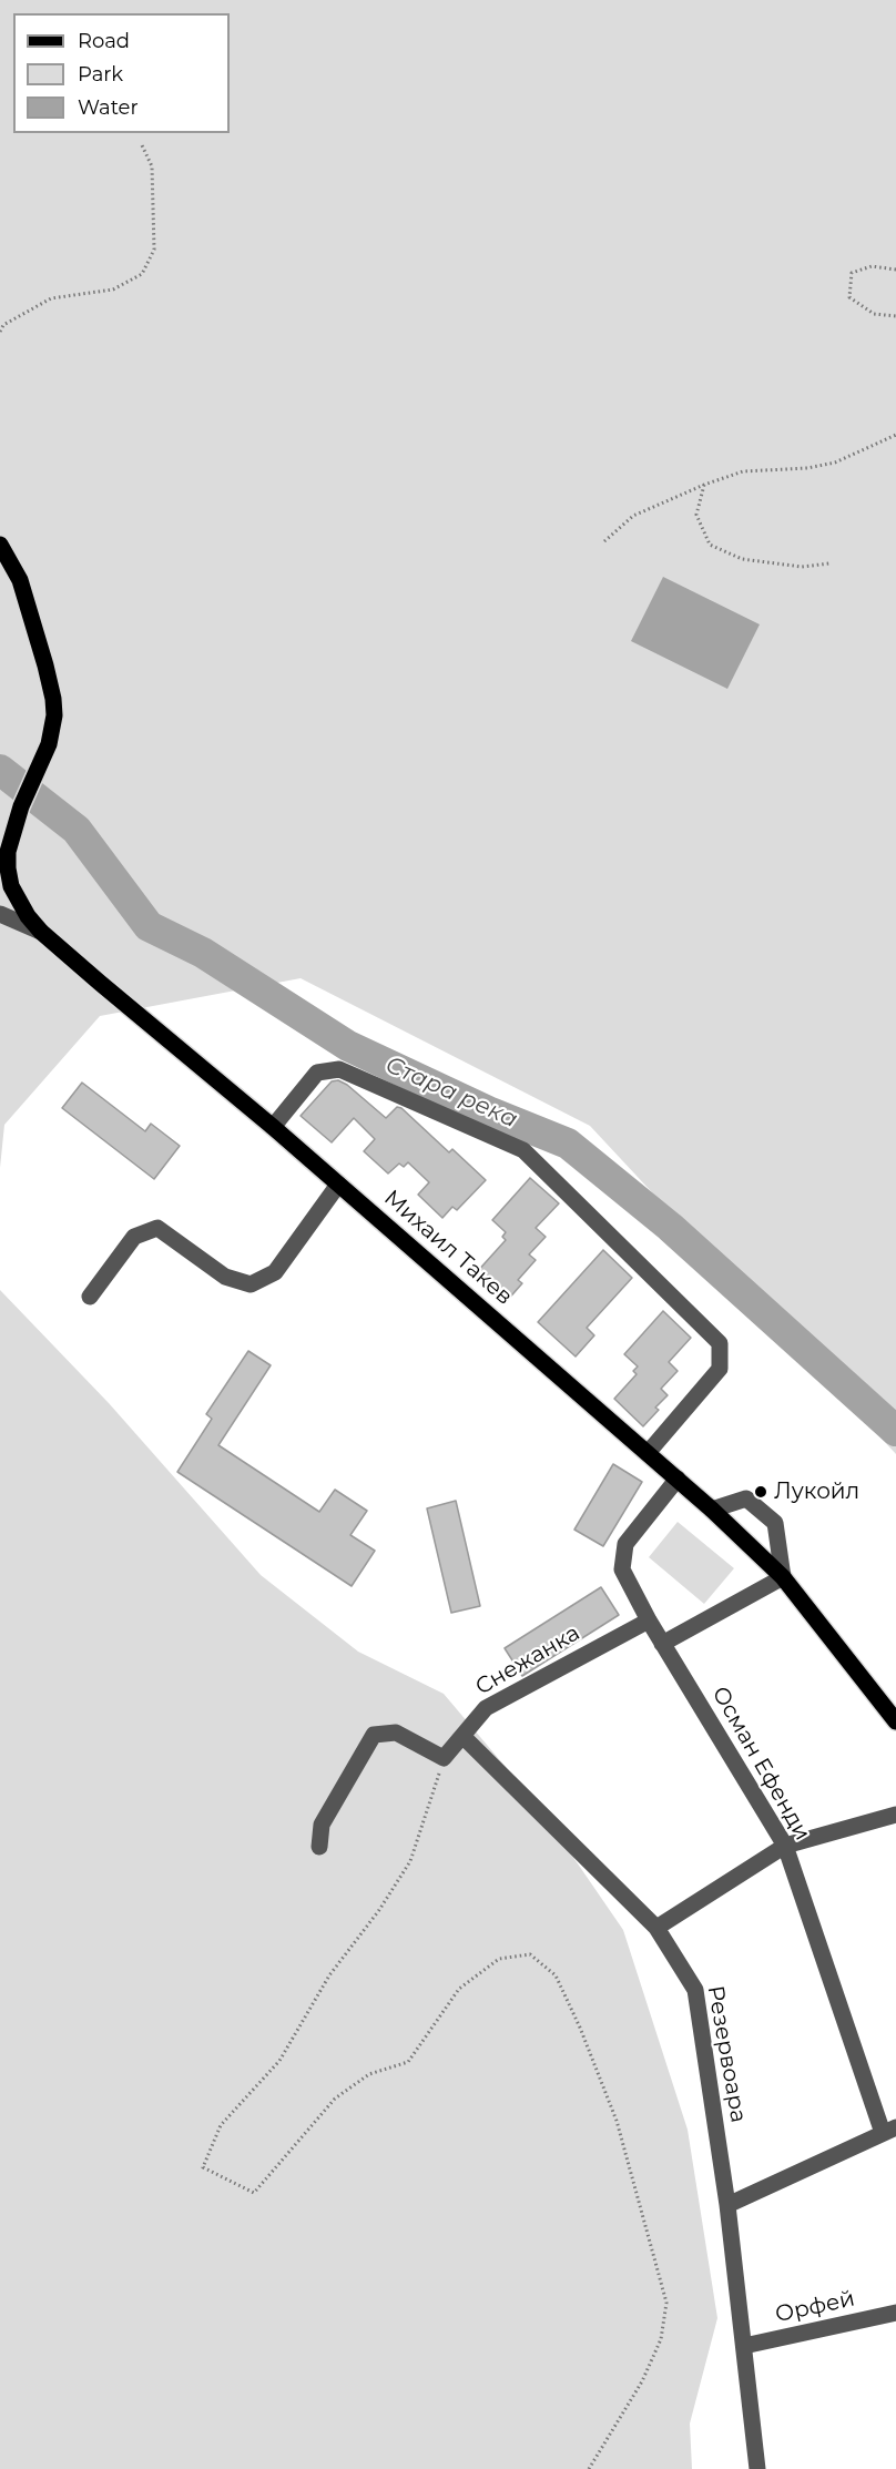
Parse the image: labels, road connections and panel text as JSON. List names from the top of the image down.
{
  "streets": {
    "main road": ["Михаил Такев"],
    "street": [
      "Снежанка",
      "Осман Ефенди",
      "Резервоара",
      "Орфей"
    ]
  },
  "crossings": [
    ["Михаил Такев", "Осман Ефенди"],
    ["Снежанка", "Осман Ефенди"],
    ["Снежанка", "Резервоара"],
    ["Резервоара", "Орфей"]
  ],
  "water": ["Стара река"],
  "places": ["Лукойл"],
  "legend": ["Road", "Park", "Water"]
}
